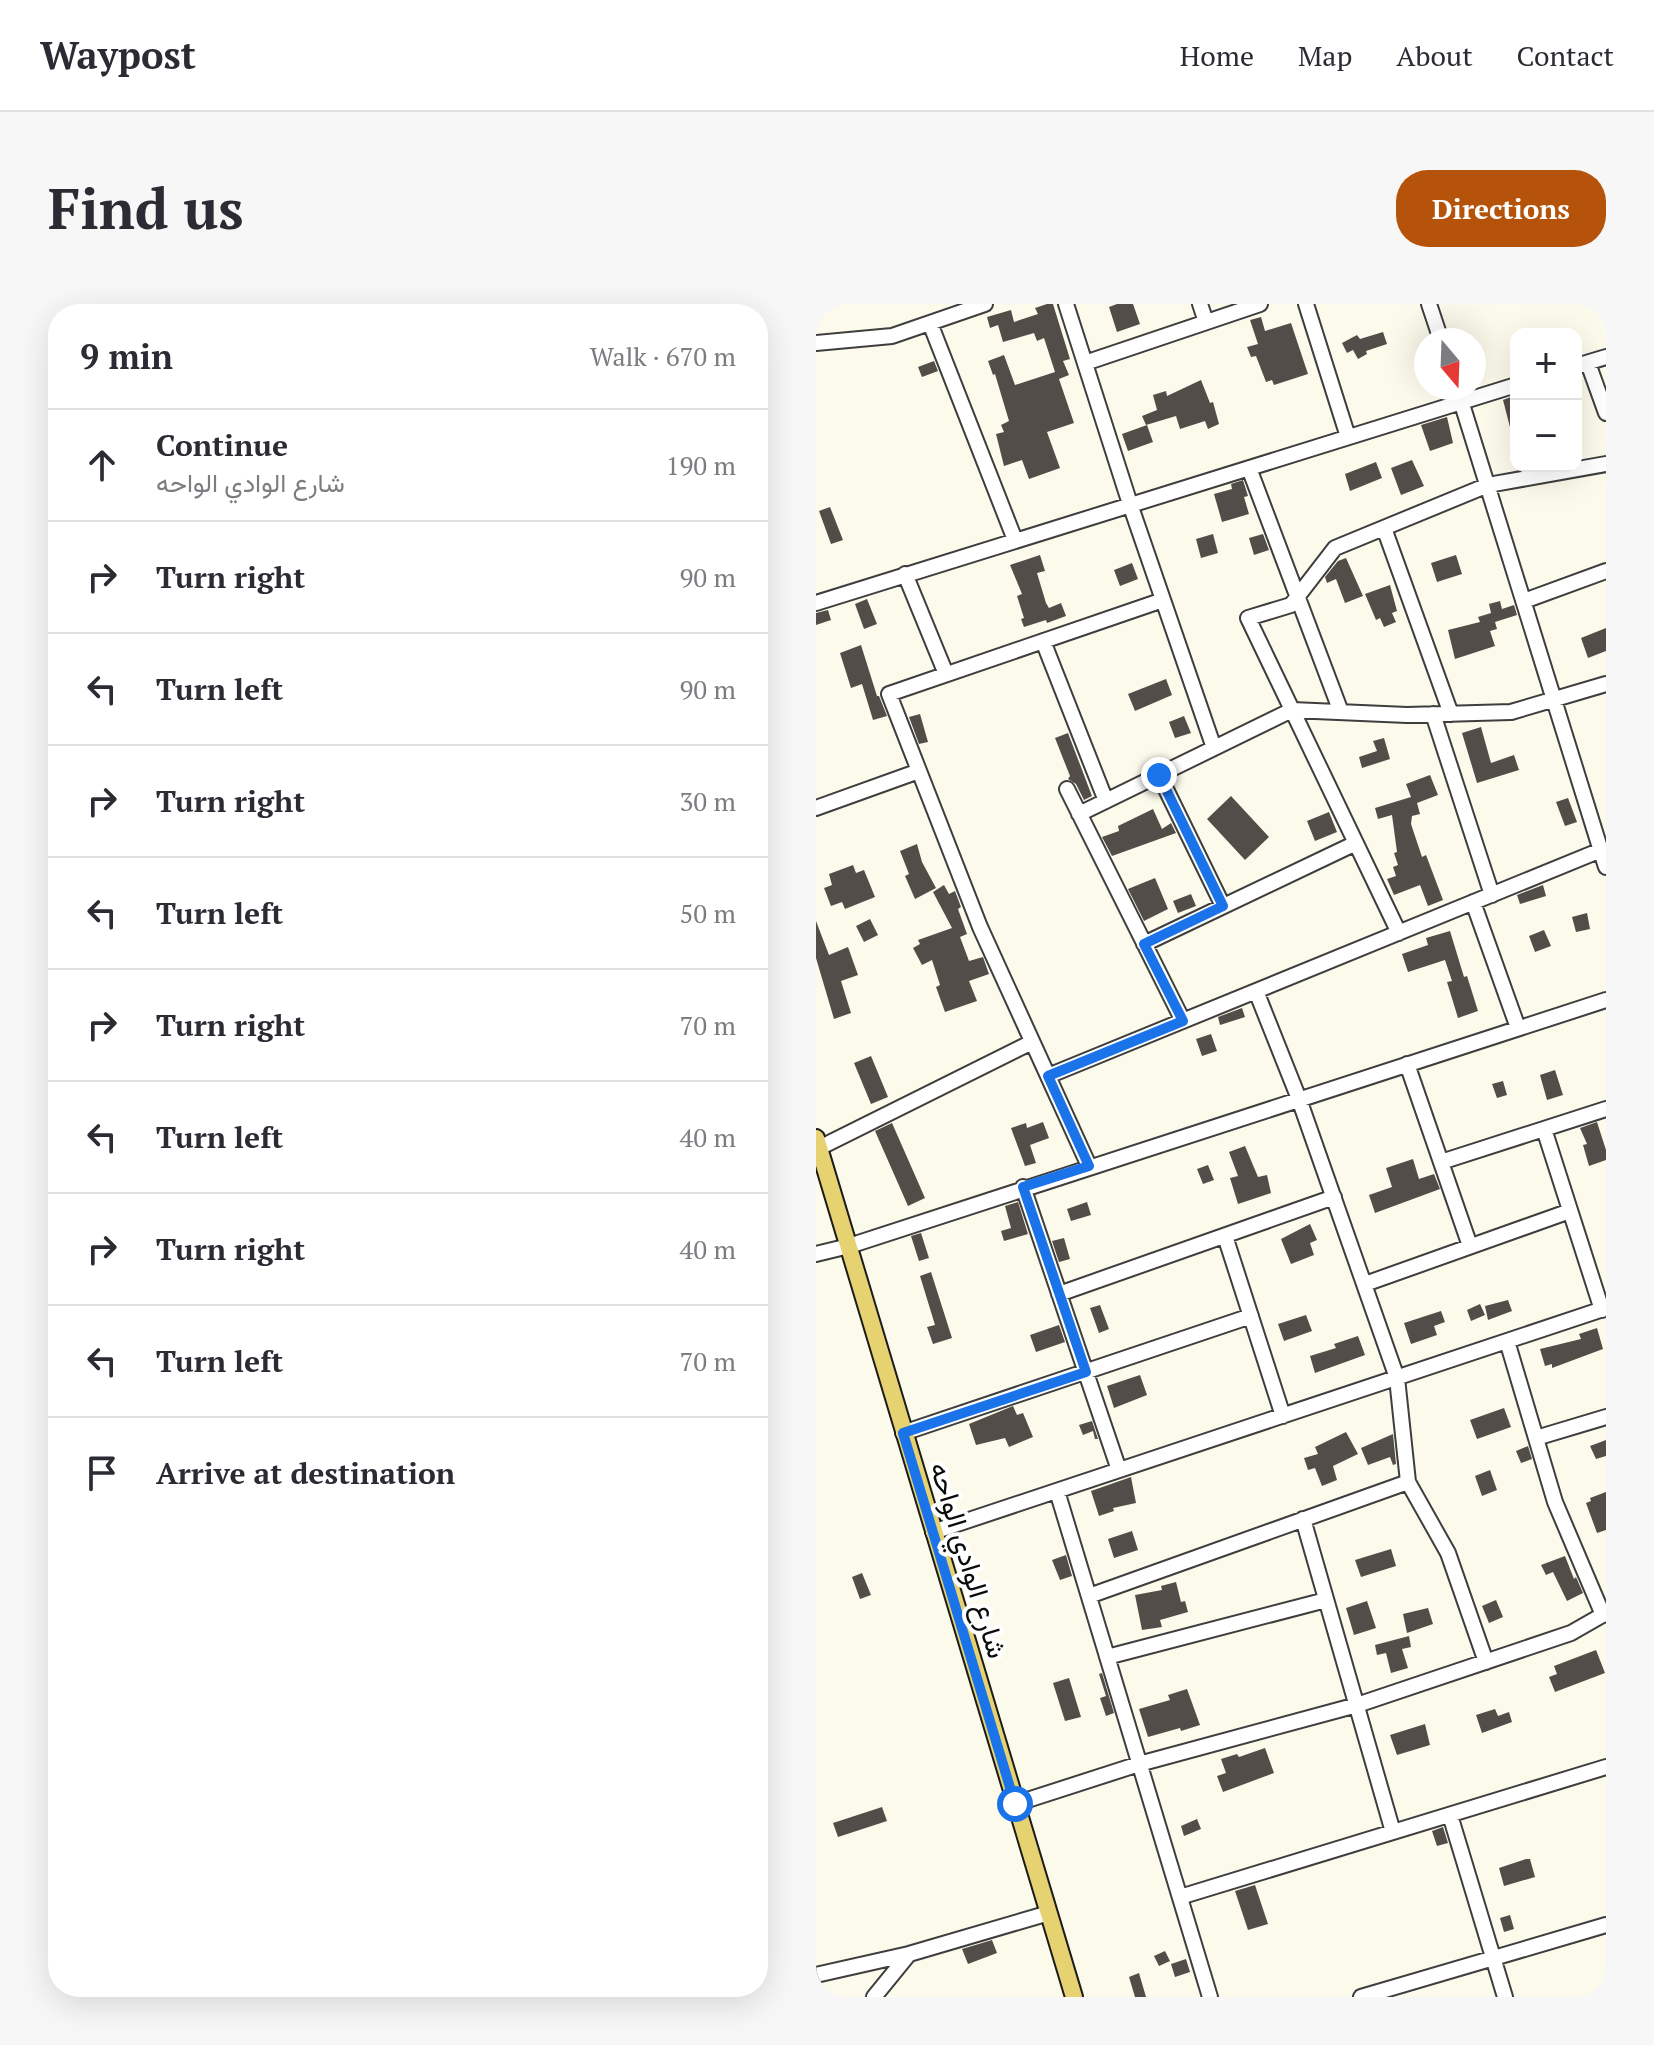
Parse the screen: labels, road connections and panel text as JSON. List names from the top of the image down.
{
  "streets": {
    "main road": ["شارع الوادي الواحه"]
  },
  "north": "bottom",
  "page": {
    "header": "Waypost",
    "nav": [
      "Home",
      "Map",
      "About",
      "Contact"
    ],
    "buttons": "Directions",
    "title": "Find us",
    "heading": ["9 min", "Walk · 670 m"],
    "map_buttons": ["+", "−"],
    "list": [
      ["Continue", "شارع الوادي الواحه", "190 m"],
      ["Turn right", "90 m"],
      ["Turn left", "90 m"],
      ["Turn right", "30 m"],
      ["Turn left", "50 m"],
      ["Turn right", "70 m"],
      ["Turn left", "40 m"],
      ["Turn right", "40 m"],
      ["Turn left", "70 m"],
      "Arrive at destination"
    ]
  }
}
